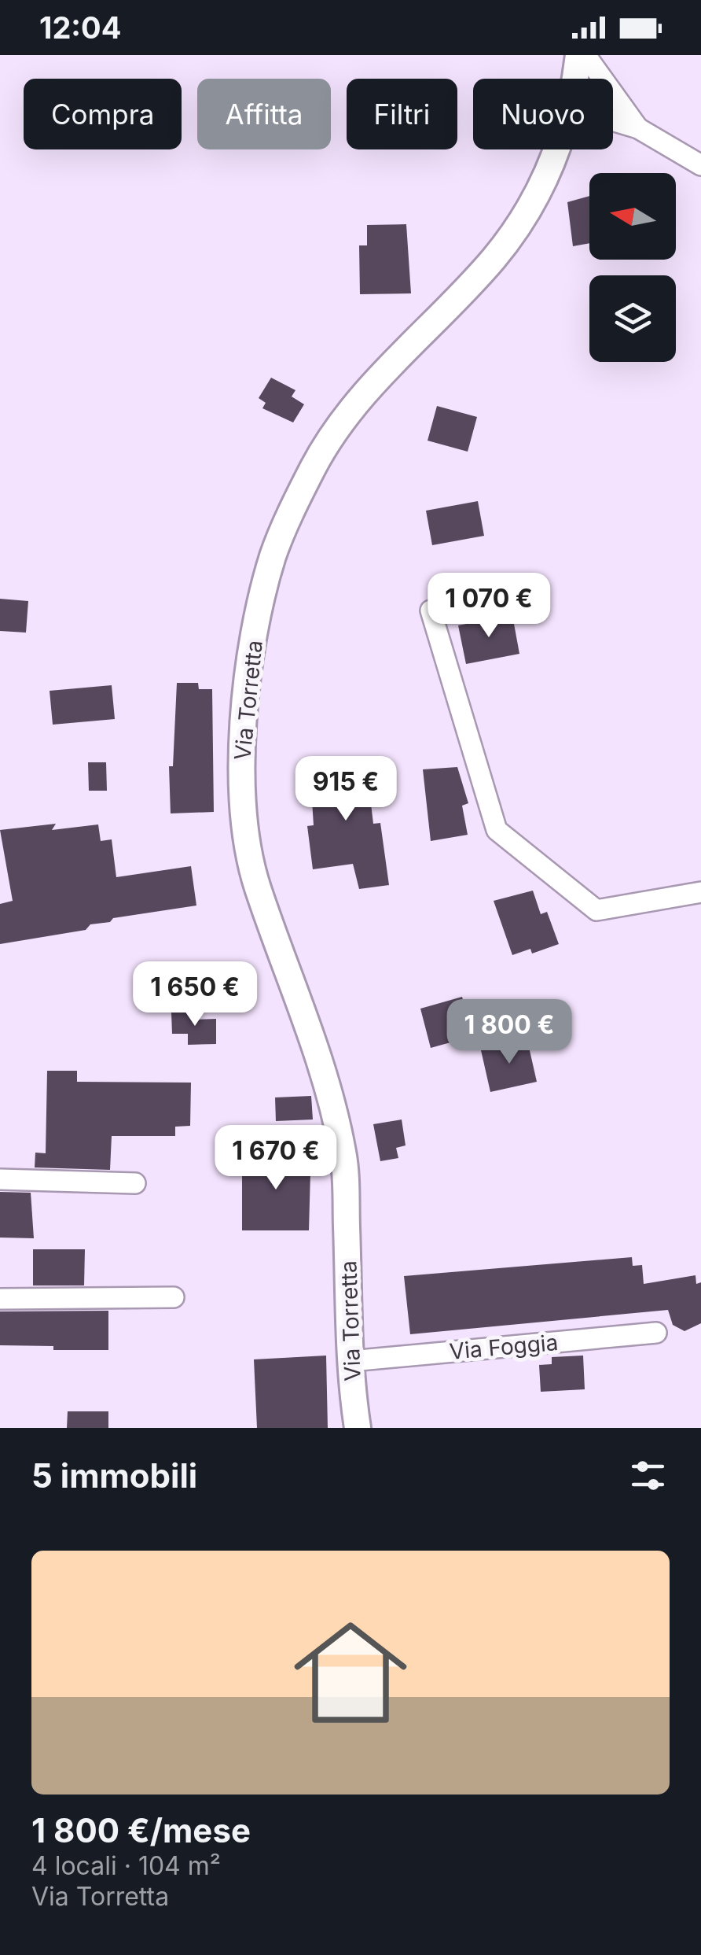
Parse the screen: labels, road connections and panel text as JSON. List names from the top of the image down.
{
  "streets": {
    "street": ["Via Torretta", "Via Foggia"]
  },
  "crossings": [
    ["Via Torretta", "Via Foggia"]
  ],
  "north": "left",
  "page": {
    "status": "12:04",
    "chip": [
      "Compra",
      "Affitta",
      "Filtri",
      "Nuovo"
    ],
    "price": [
      "1 070 €",
      "915 €",
      "1 650 €",
      "1 800 €",
      "1 670 €"
    ],
    "heading": "5 immobili",
    "list": [
      {
        "name": "1 800 €/mese",
        "note": "4 locali · 104 m² · Via Torretta"
      }
    ]
  }
}
